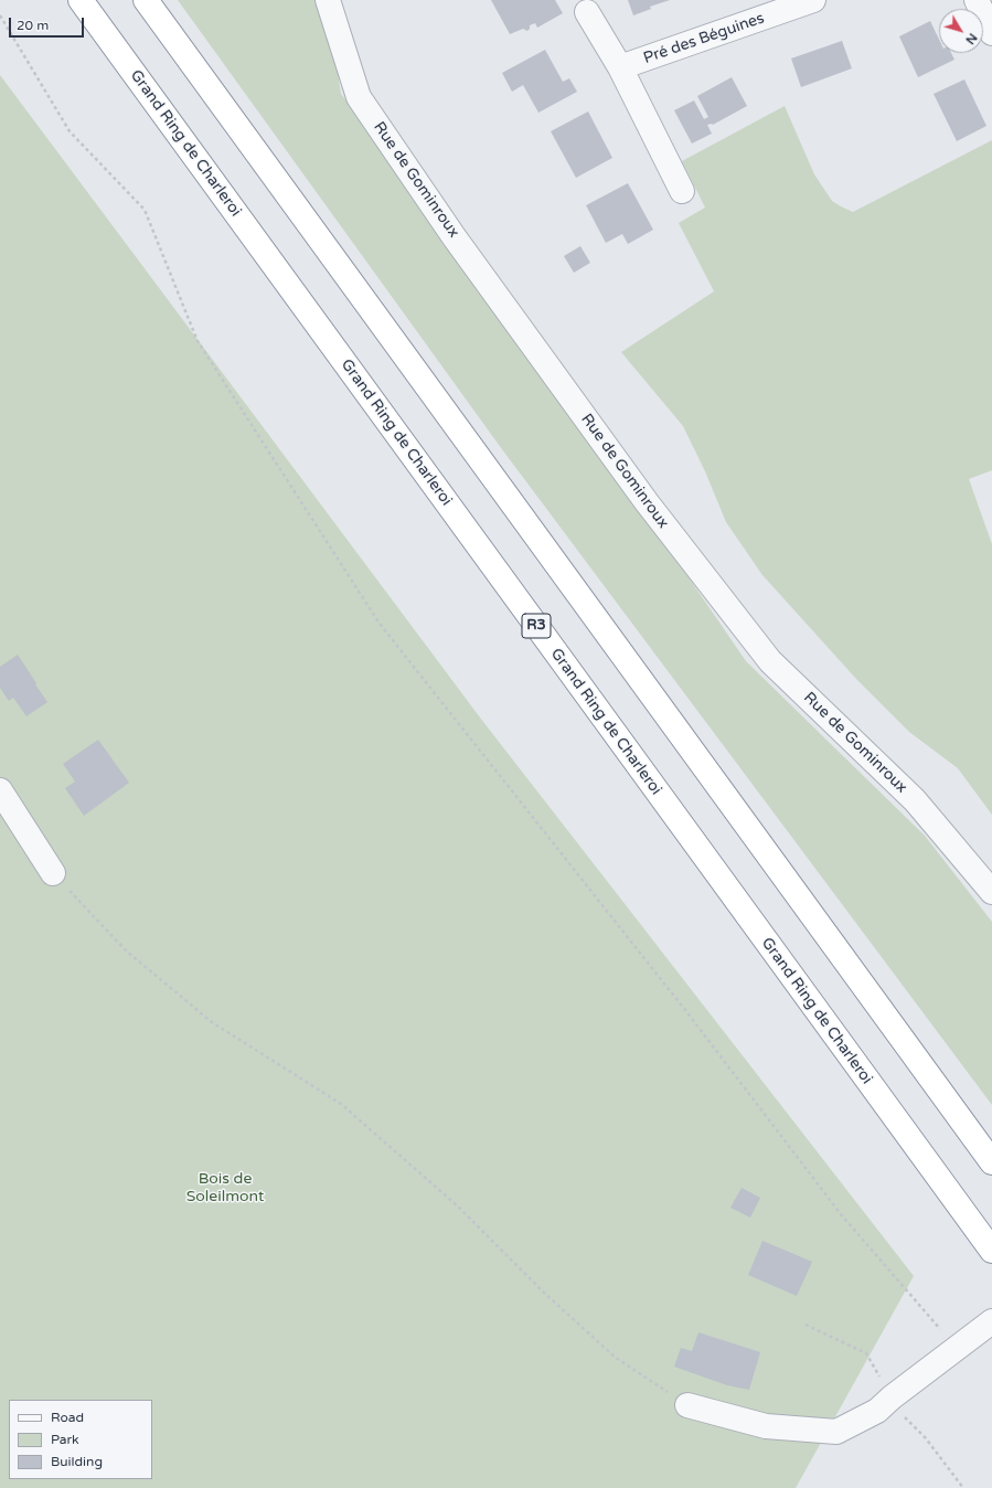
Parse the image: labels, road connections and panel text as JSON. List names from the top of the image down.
{
  "streets": {
    "highway": ["Grand Ring de Charleroi", "R3"],
    "street": ["Pré des Béguines", "Rue de Gominroux"]
  },
  "parks": ["Bois de Soleilmont"],
  "legend": ["Road", "Park", "Building"],
  "scale_bar": "20 m",
  "north": "bottom right"
}
